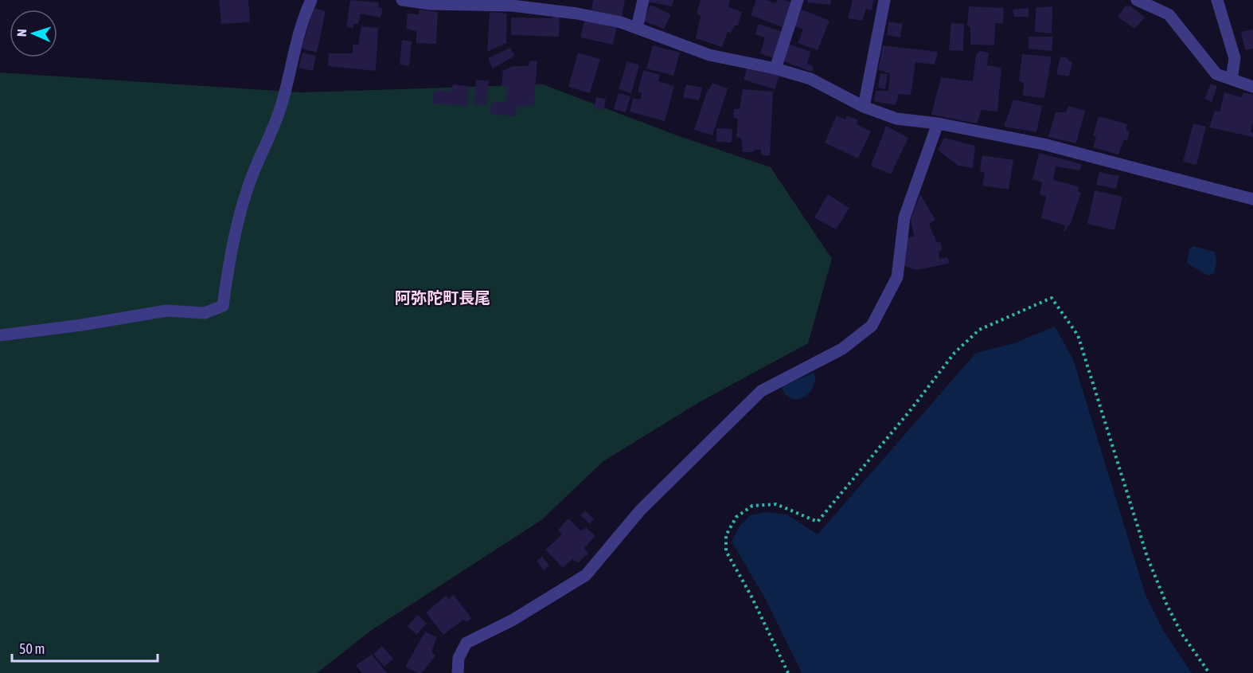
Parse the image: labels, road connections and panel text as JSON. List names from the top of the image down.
{
  "districts": ["阿弥陀町長尾"],
  "scale_bar": "50 m",
  "north": "left"
}
